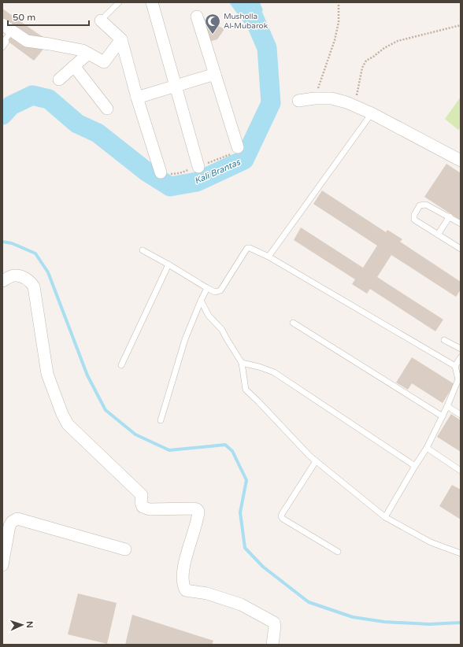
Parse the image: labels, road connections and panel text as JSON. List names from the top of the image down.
{
  "water": ["Kali Brantas"],
  "places": {
    "mosque": ["Musholla Al-Mubarok"]
  },
  "scale_bar": "50 m",
  "north": "right"
}
